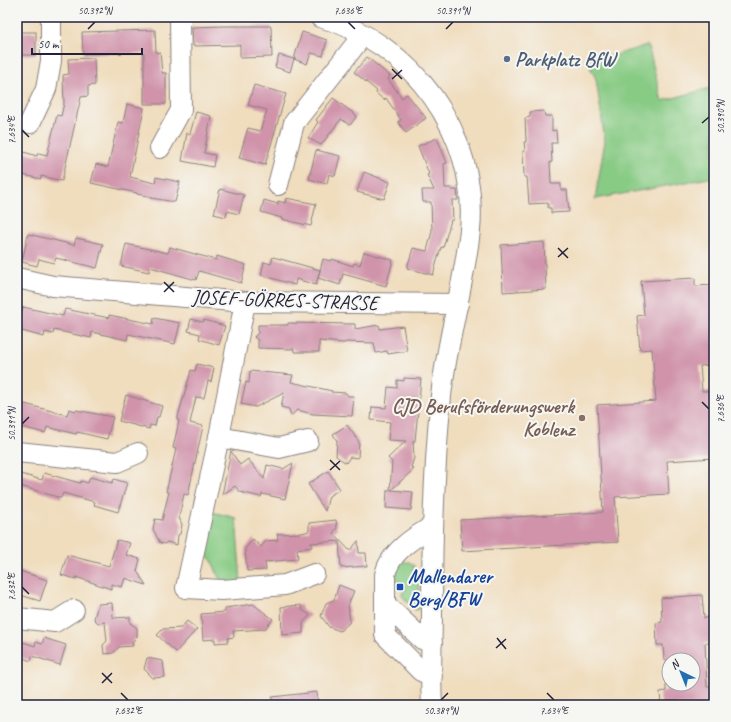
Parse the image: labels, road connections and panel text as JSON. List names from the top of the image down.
{
  "streets": {
    "street": ["JOSEF-GÖRRES-STRASSE"]
  },
  "places": {
    "other": ["Parkplatz BfW", "CJD Berufsförderungswerk Koblenz"],
    "transit": ["Mallendarer Berg/BFW"]
  },
  "scale_bar": "50 m",
  "north": "top left",
  "coordinates": [
    "50.392°N",
    "7.636°E",
    "50.391°N",
    "50.390°N",
    "7.634°E",
    "7.632°E",
    "50.389°N"
  ]
}
